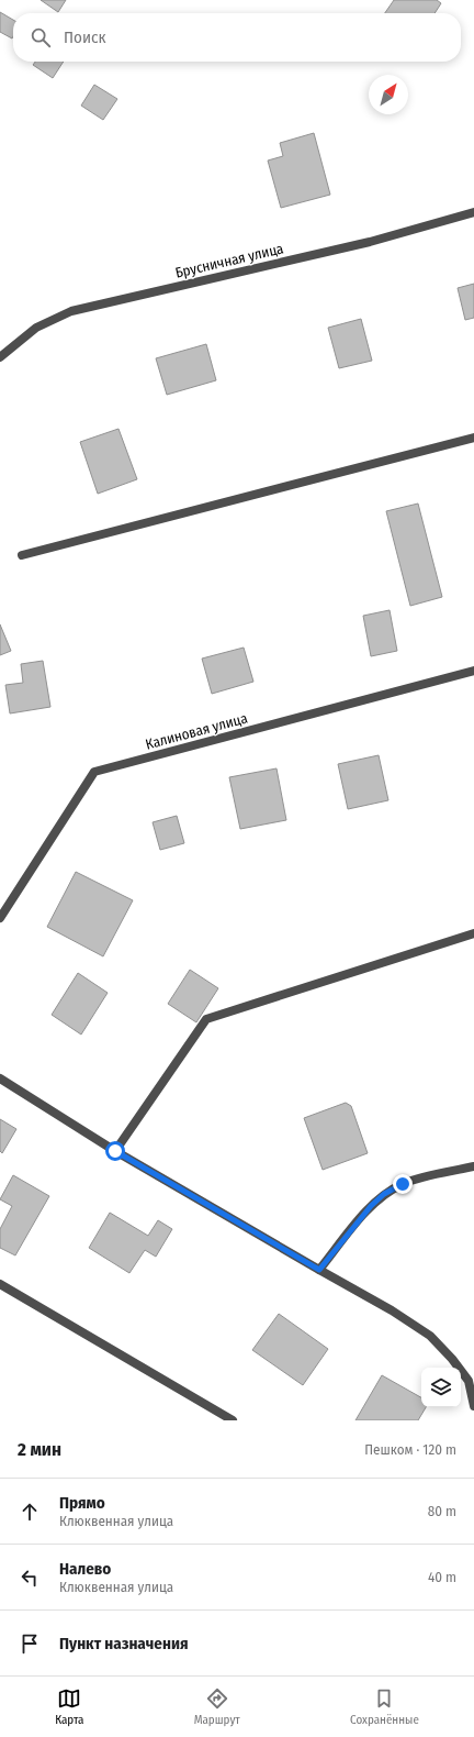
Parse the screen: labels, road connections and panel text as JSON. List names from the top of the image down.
{
  "streets": {
    "street": ["Брусничная улица", "Калиновая улица"]
  },
  "north": "top right",
  "page": {
    "search": "Поиск",
    "heading": ["2 мин", "Пешком · 120 m"],
    "list": [
      ["Прямо", "Клюквенная улица", "80 m"],
      ["Налево", "Клюквенная улица", "40 m"],
      "Пункт назначения"
    ],
    "nav": ["Карта", "Маршрут", "Сохранённые"]
  }
}
